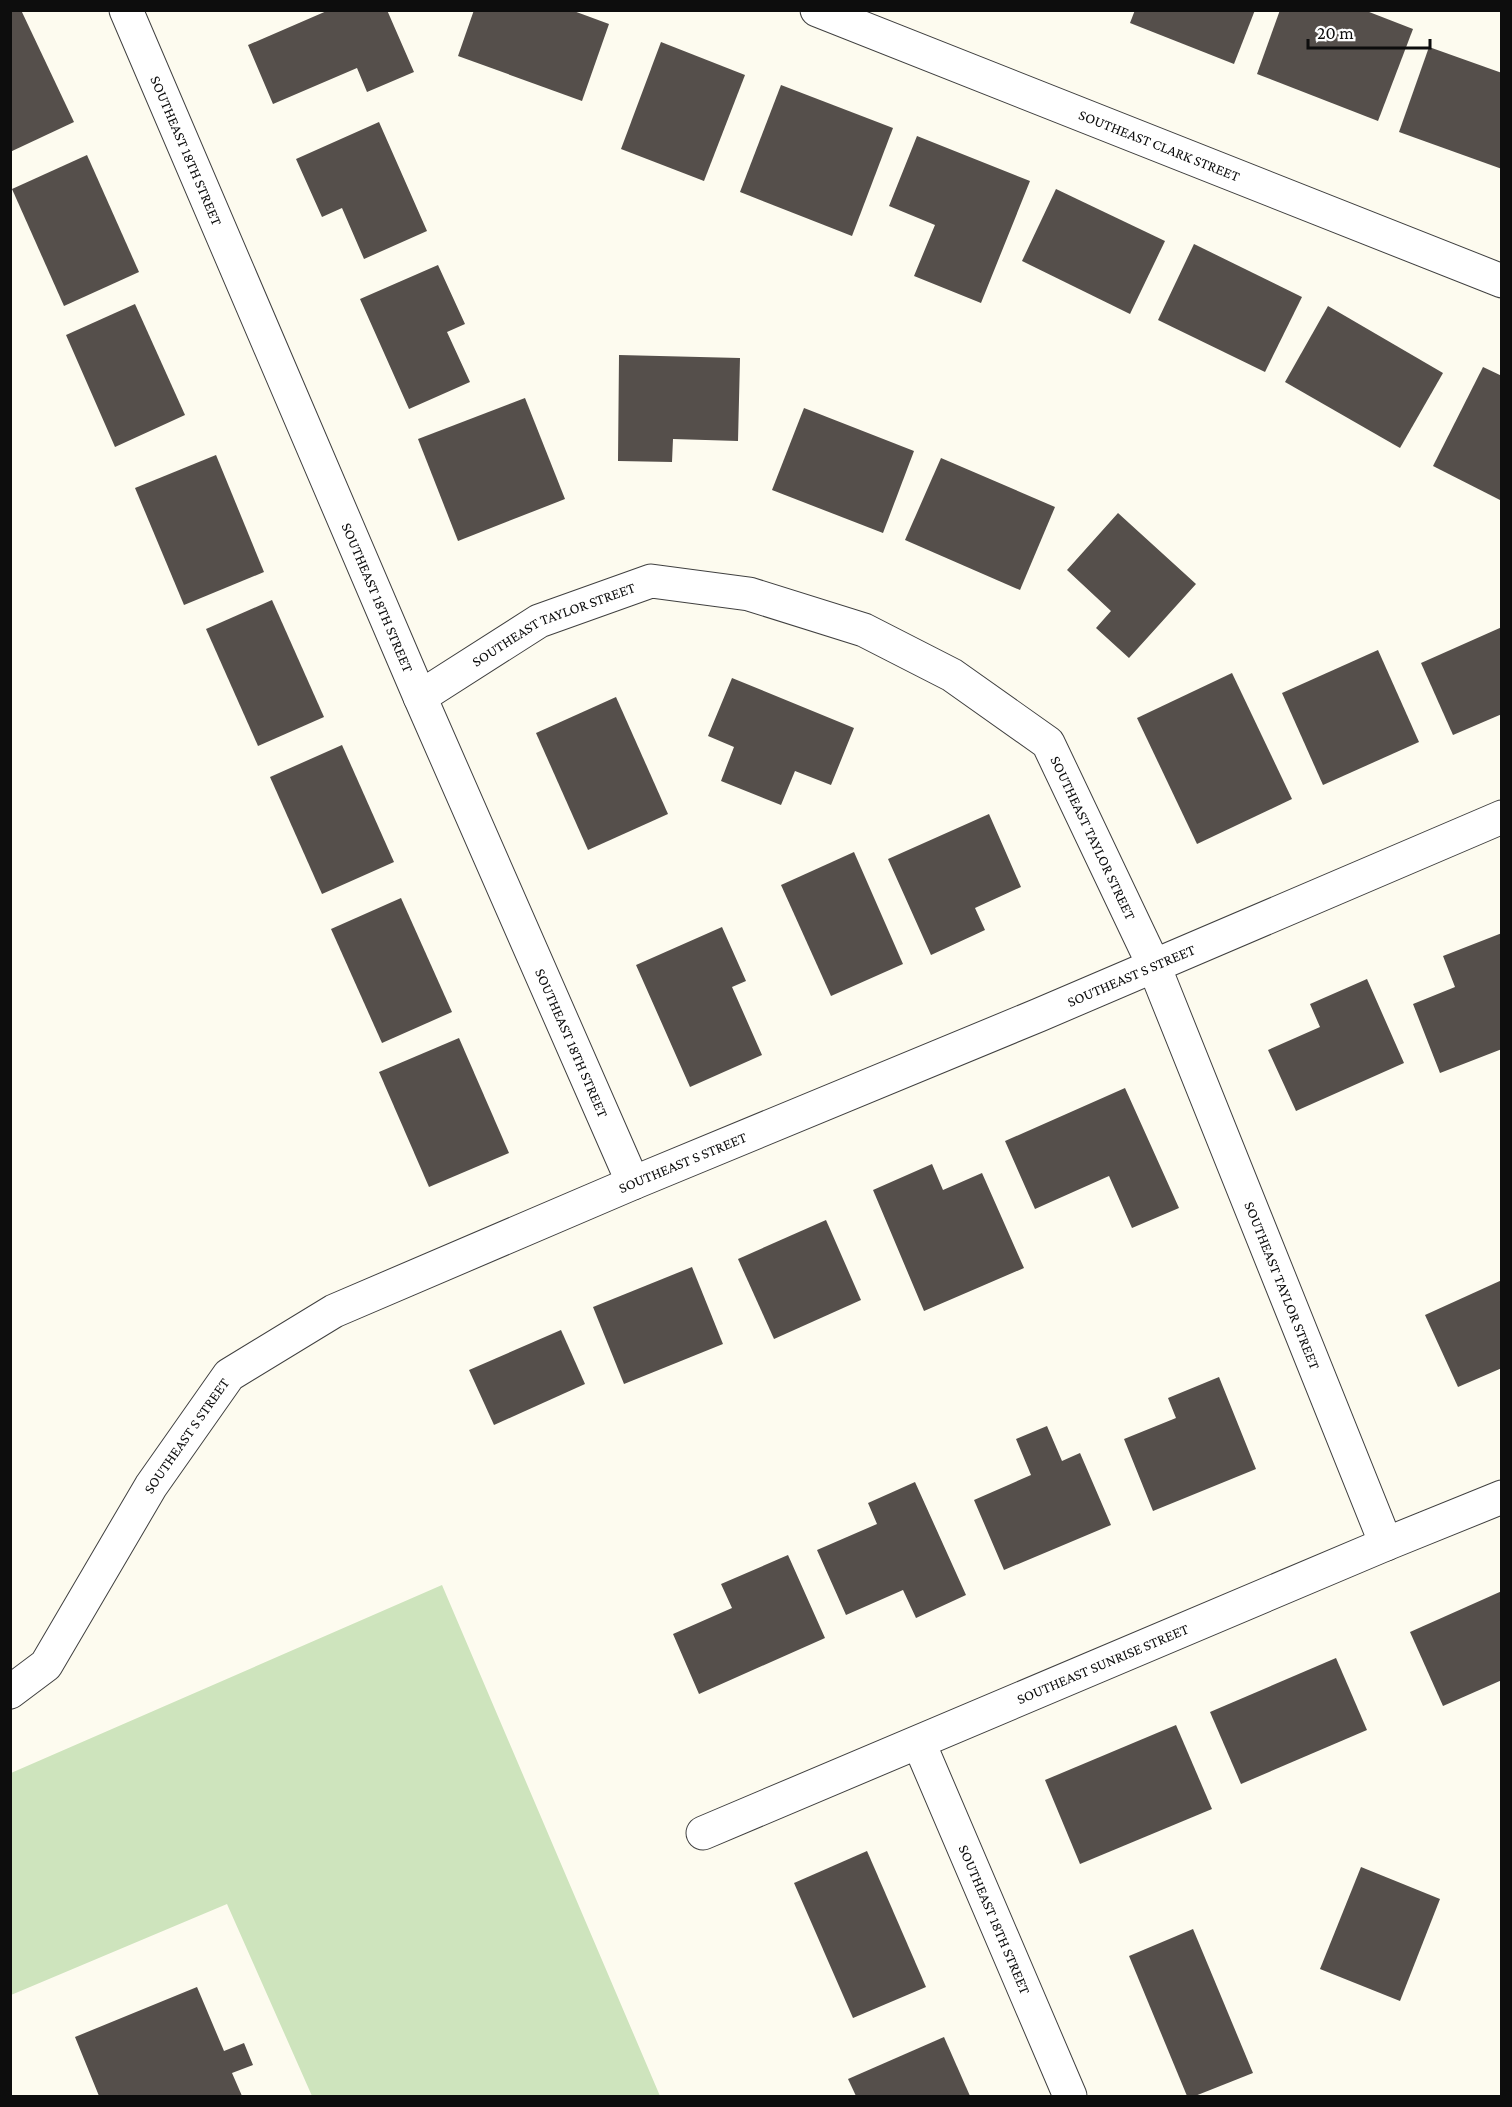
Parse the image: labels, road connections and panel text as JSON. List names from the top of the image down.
{
  "streets": {
    "street": [
      "SOUTHEAST CLARK STREET",
      "SOUTHEAST 18TH STREET",
      "SOUTHEAST TAYLOR STREET",
      "SOUTHEAST S STREET",
      "SOUTHEAST SUNRISE STREET"
    ]
  },
  "crossings": [
    ["SOUTHEAST 18TH STREET", "SOUTHEAST TAYLOR STREET"],
    ["SOUTHEAST 18TH STREET", "SOUTHEAST S STREET"],
    ["SOUTHEAST 18TH STREET", "SOUTHEAST SUNRISE STREET"],
    ["SOUTHEAST TAYLOR STREET", "SOUTHEAST S STREET"],
    ["SOUTHEAST TAYLOR STREET", "SOUTHEAST SUNRISE STREET"]
  ],
  "scale_bar": "20 m"
}
